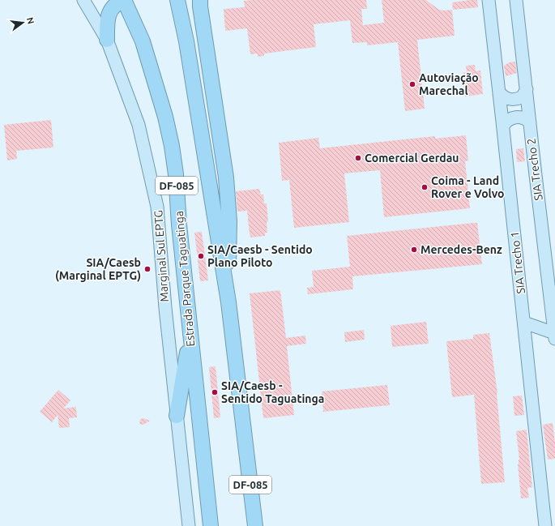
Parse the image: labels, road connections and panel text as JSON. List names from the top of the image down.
{
  "streets": {
    "highway": ["DF-085", "Estrada Parque Taguatinga"],
    "main road": ["SIA Trecho 2", "Marginal Sul EPTG", "SIA Trecho 1"]
  },
  "places": [
    "Autoviação Marechal",
    "Comercial Gerdau",
    "Coima - Land Rover e Volvo",
    "Mercedes-Benz",
    "SIA/Caesb - Sentido Plano Piloto",
    "SIA/Caesb (Marginal EPTG)",
    "SIA/Caesb - Sentido Taguatinga"
  ],
  "north": "right"
}
